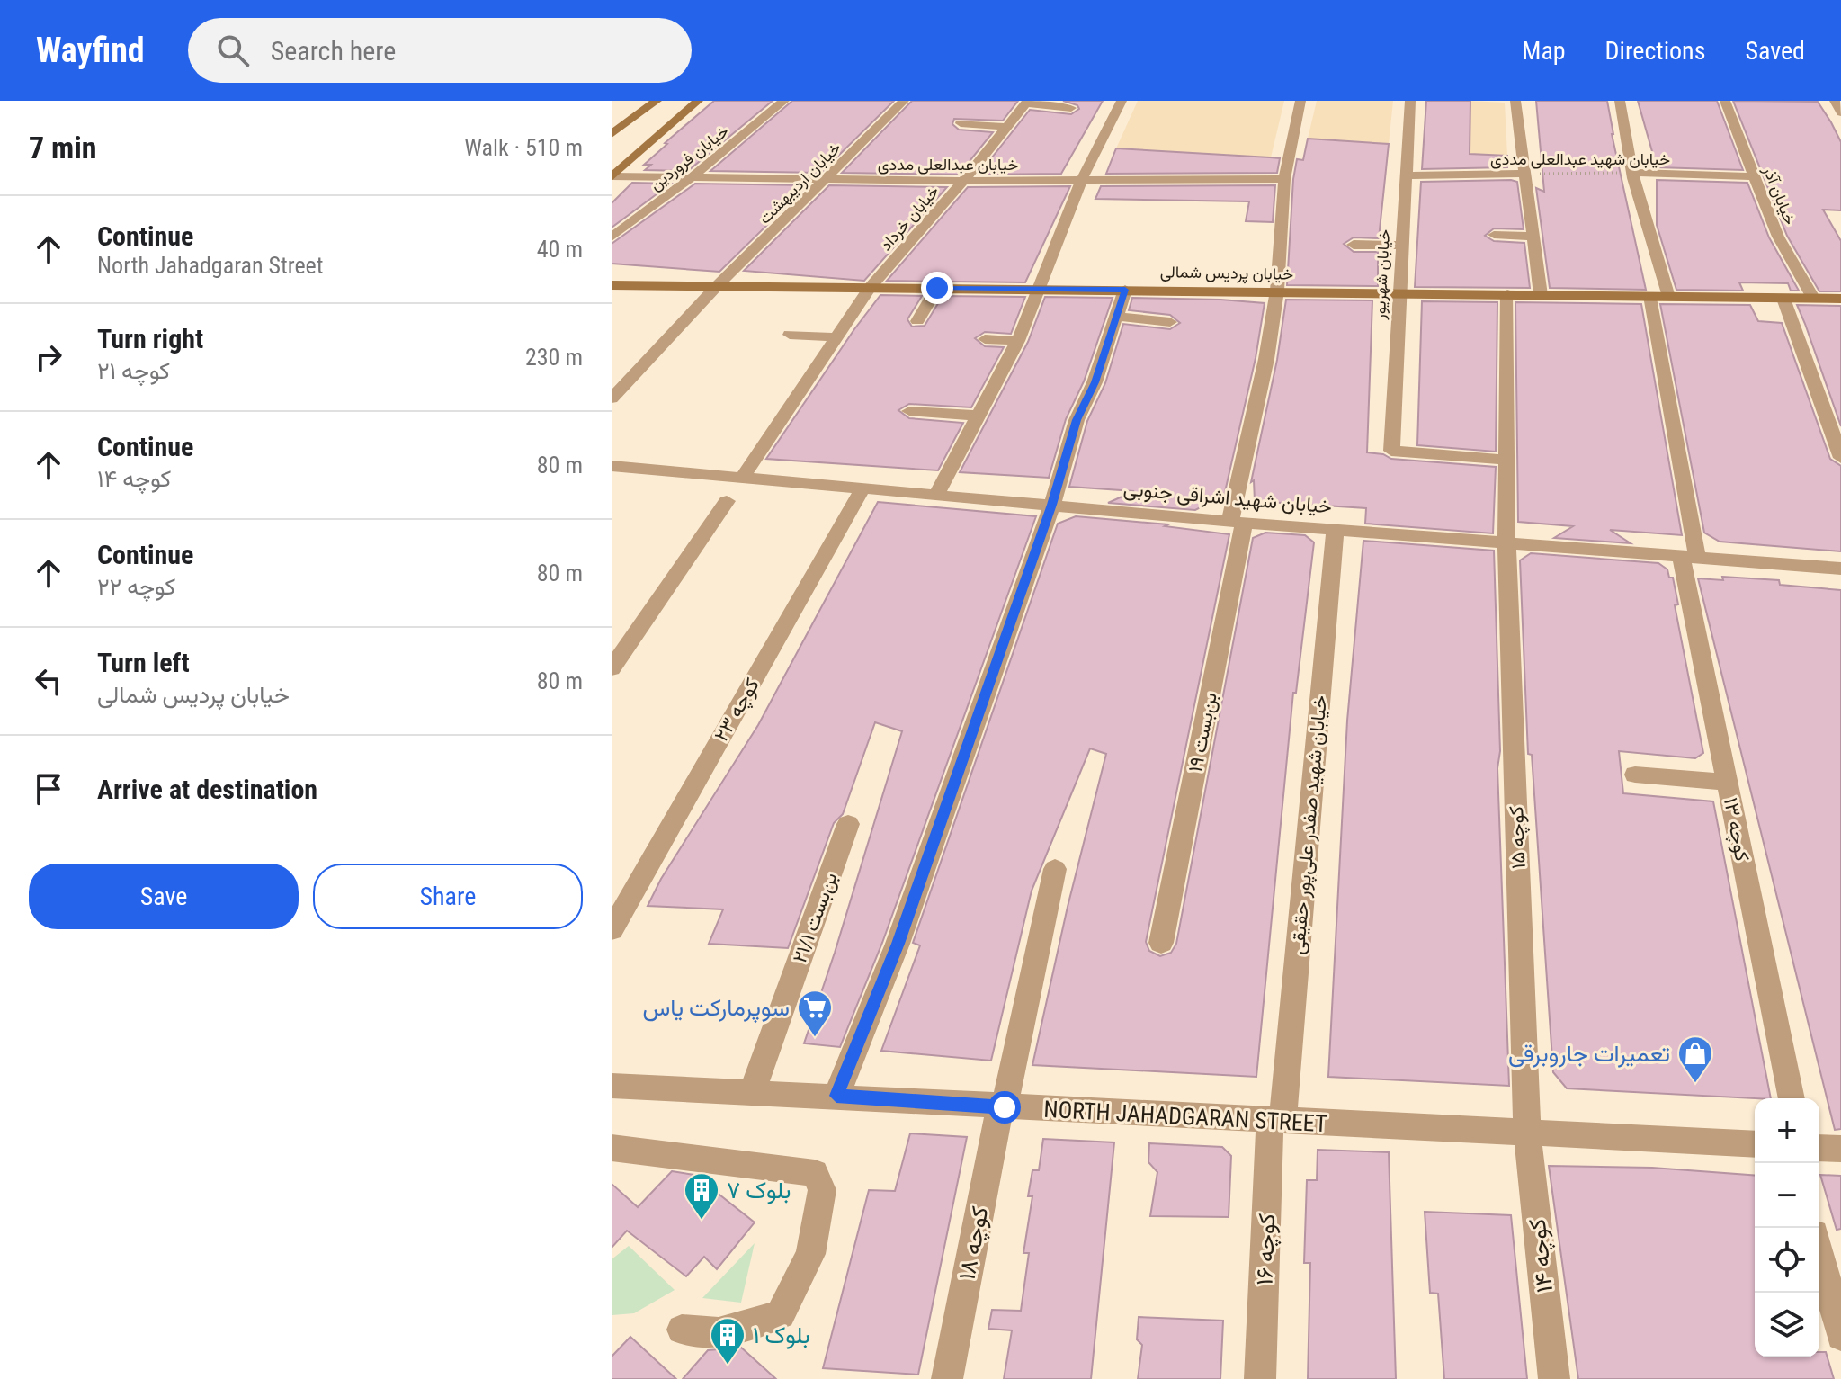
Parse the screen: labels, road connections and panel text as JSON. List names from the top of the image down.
{
  "streets": {
    "street": [
      "خیابان فروردین",
      "خیابان شهید عبدالعلی مددی",
      "خیابان عبدالعلی مددی",
      "خیابان اردیبهشت",
      "خیابان آذر",
      "خیابان خرداد",
      "خیابان پردیس شمالی",
      "خیابان شهریور",
      "خیابان شهید اشراقی جنوبی",
      "کوچه ۲۳",
      "بن‌بست ۱۹",
      "خیابان شهید صفدر علی‌پور حقیقی",
      "کوچه ۱۳",
      "کوچه ۱۵",
      "بن‌بست ۲۱/۱",
      "NORTH JAHADGARAN STREET",
      "کوچه ۱۸",
      "کوچه ۱۶",
      "کوچه ۱۴"
    ]
  },
  "crossings": [
    ["خیابان فروردین", "خیابان عبدالعلی مددی"],
    ["خیابان شهید عبدالعلی مددی", "خیابان آذر"],
    ["خیابان شهید عبدالعلی مددی", "خیابان شهریور"],
    ["خیابان عبدالعلی مددی", "خیابان اردیبهشت"],
    ["خیابان عبدالعلی مددی", "خیابان خرداد"],
    ["خیابان عبدالعلی مددی", "بن‌بست ۱۹"],
    ["خیابان اردیبهشت", "خیابان پردیس شمالی"],
    ["خیابان آذر", "خیابان پردیس شمالی"],
    ["خیابان خرداد", "خیابان پردیس شمالی"],
    ["خیابان خرداد", "خیابان شهید اشراقی جنوبی"],
    ["خیابان پردیس شمالی", "خیابان شهریور"],
    ["خیابان پردیس شمالی", "بن‌بست ۱۹"],
    ["خیابان پردیس شمالی", "کوچه ۱۳"],
    ["خیابان شهریور", "کوچه ۱۵"],
    ["خیابان شهید اشراقی جنوبی", "کوچه ۲۳"],
    ["خیابان شهید اشراقی جنوبی", "بن‌بست ۱۹"],
    ["خیابان شهید اشراقی جنوبی", "خیابان شهید صفدر علی‌پور حقیقی"],
    ["خیابان شهید اشراقی جنوبی", "کوچه ۱۳"],
    ["خیابان شهید اشراقی جنوبی", "کوچه ۱۵"],
    ["خیابان شهید صفدر علی‌پور حقیقی", "NORTH JAHADGARAN STREET"],
    ["خیابان شهید صفدر علی‌پور حقیقی", "کوچه ۱۶"],
    ["کوچه ۱۵", "NORTH JAHADGARAN STREET"],
    ["کوچه ۱۵", "کوچه ۱۴"],
    ["بن‌بست ۲۱/۱", "NORTH JAHADGARAN STREET"],
    ["NORTH JAHADGARAN STREET", "کوچه ۱۸"],
    ["NORTH JAHADGARAN STREET", "کوچه ۱۶"],
    ["NORTH JAHADGARAN STREET", "کوچه ۱۴"]
  ],
  "places": {
    "supermarket": ["سوپرمارکت یاس"],
    "shop": ["تعمیرات جاروبرقی"],
    "building": ["بلوک ۷", "بلوک ۱"]
  },
  "page": {
    "header": "Wayfind",
    "search": "Search here",
    "nav": ["Map", "Directions", "Saved"],
    "heading": ["7 min", "Walk · 510 m"],
    "list": [
      ["Continue", "North Jahadgaran Street", "40 m"],
      ["Turn right", "کوچه ۲۱", "230 m"],
      ["Continue", "کوچه ۱۴", "80 m"],
      ["Continue", "کوچه ۲۲", "80 m"],
      ["Turn left", "خیابان پردیس شمالی", "80 m"],
      "Arrive at destination"
    ],
    "buttons": ["Save", "Share"],
    "map_buttons": ["+", "−"]
  }
}
